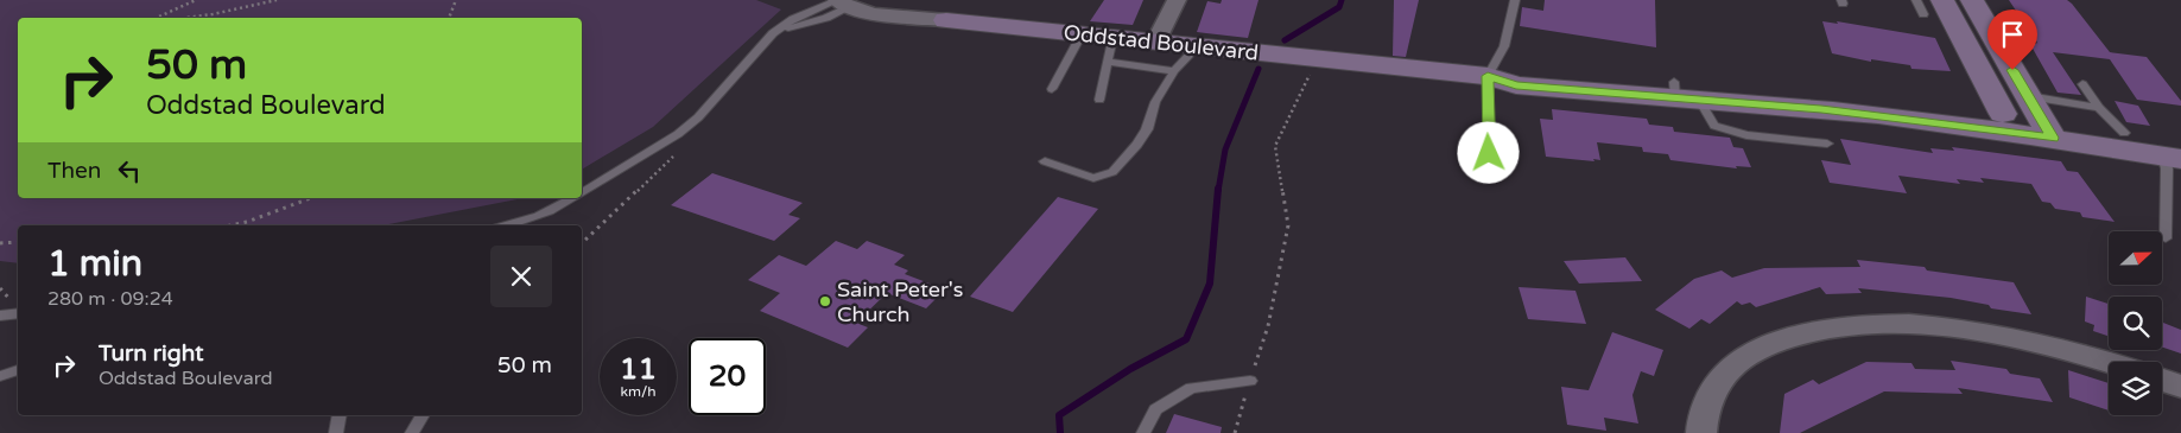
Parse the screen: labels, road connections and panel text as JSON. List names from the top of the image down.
{
  "streets": {
    "street": ["Oddstad Boulevard"]
  },
  "places": ["Saint Peter's Church"],
  "north": "right",
  "page": {
    "turn": ["50 m", "Oddstad Boulevard"],
    "then": "Then",
    "heading": ["1 min", "280 m · 09:24"],
    "list": [
      {
        "name": "Turn right",
        "note": "Oddstad Boulevard",
        "value": "50 m"
      }
    ],
    "speed": "11 km/h",
    "limit": "20"
  }
}
